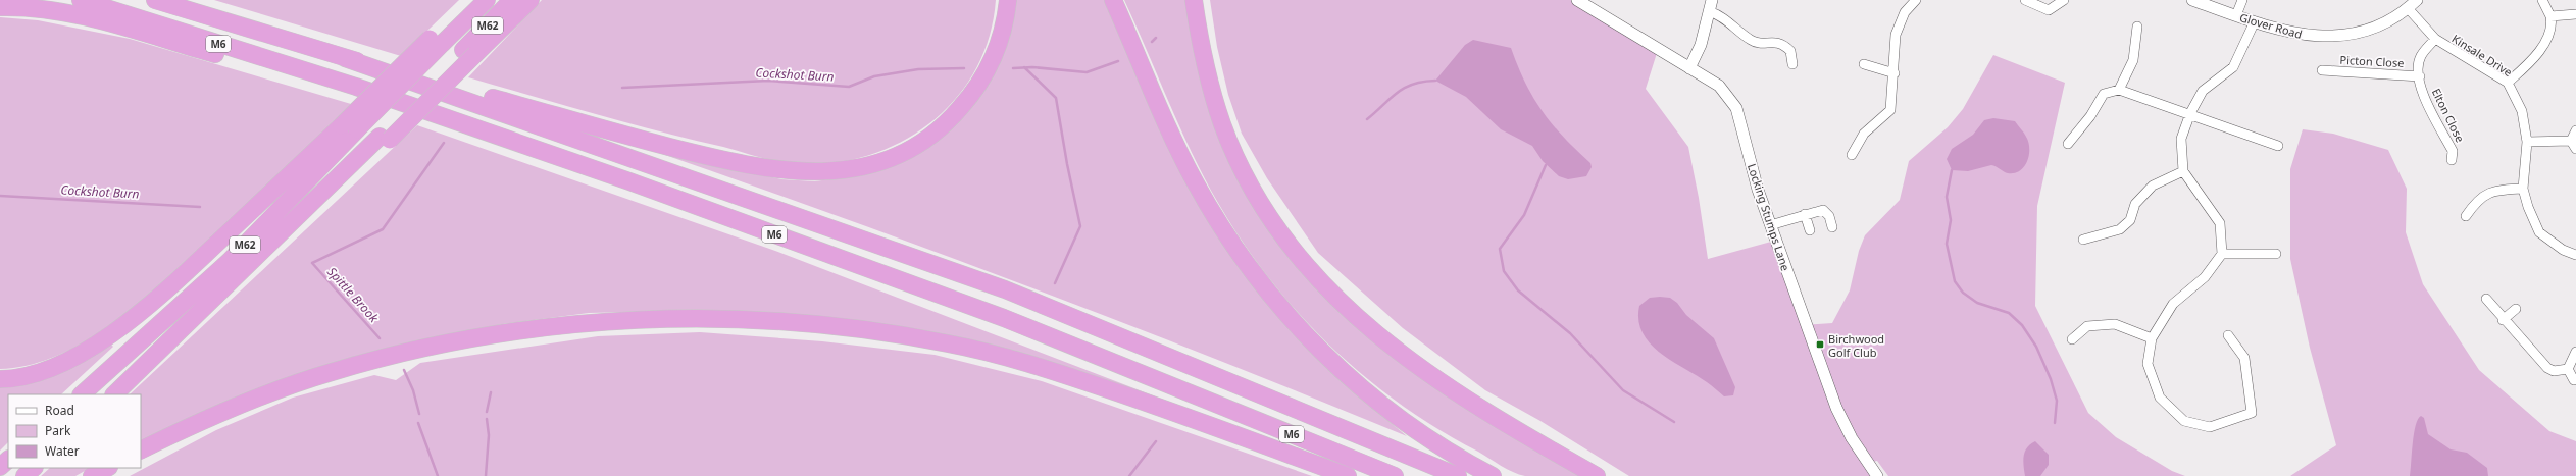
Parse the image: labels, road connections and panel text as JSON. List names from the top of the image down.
{
  "streets": {
    "highway": ["M62", "M6"],
    "street": [
      "Glover Road",
      "Kinsale Drive",
      "Picton Close",
      "Elton Close",
      "Locking Stumps Lane"
    ]
  },
  "crossings": [
    ["Glover Road", "Kinsale Drive"],
    ["Kinsale Drive", "Elton Close"],
    ["Picton Close", "Elton Close"]
  ],
  "water": ["Cockshot Burn", "Spittle Brook"],
  "places": {
    "transit": ["Birchwood Golf Club"]
  },
  "legend": ["Road", "Park", "Water"]
}
